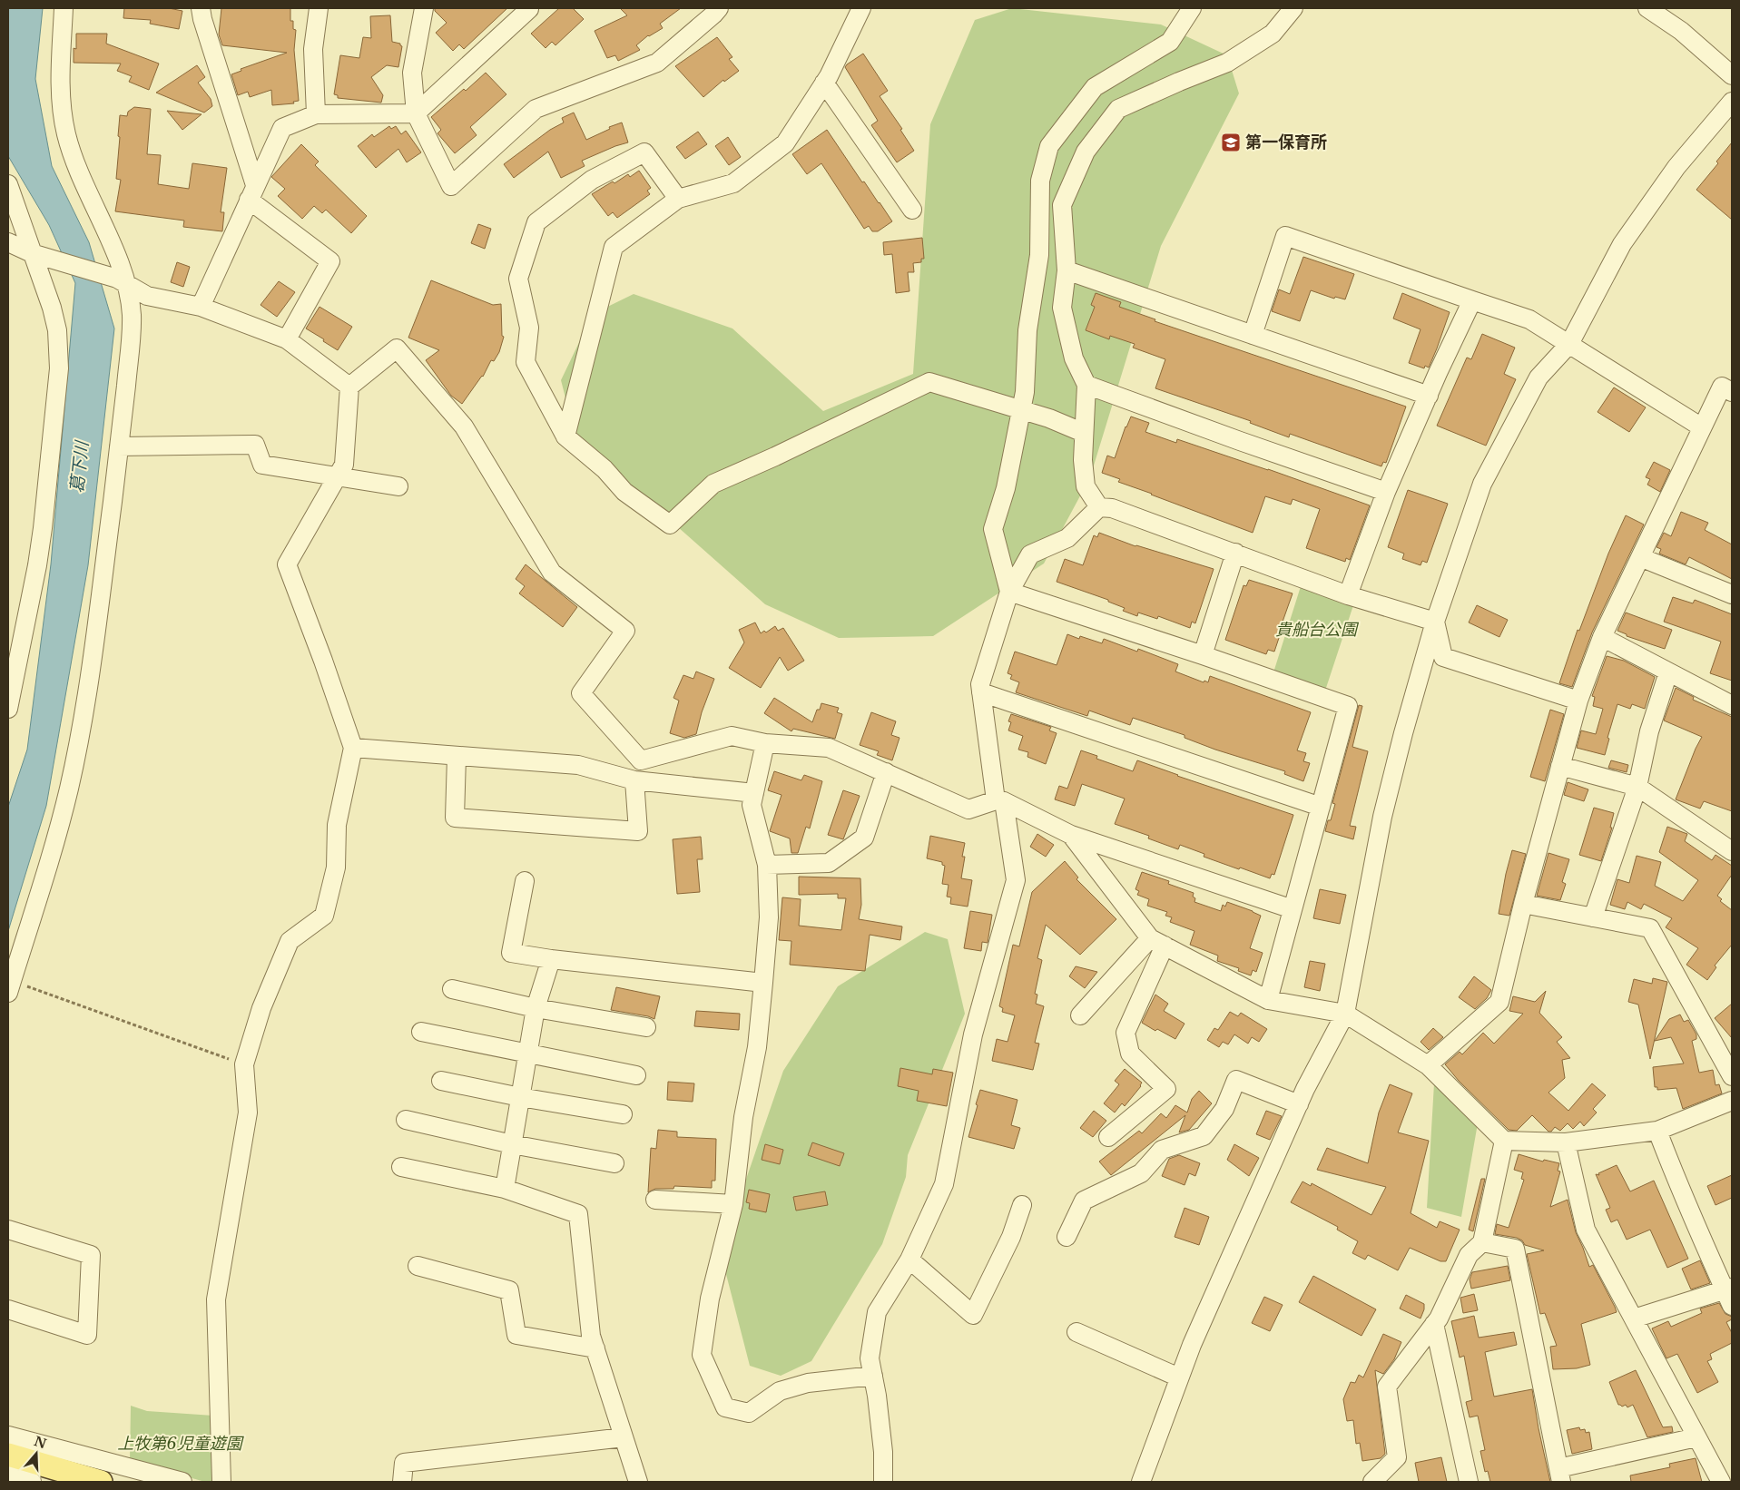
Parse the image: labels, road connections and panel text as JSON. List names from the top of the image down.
{
  "water": ["葛下川"],
  "parks": ["貴船台公園", "上牧第6児童遊園"],
  "places": {
    "school or university": ["第一保育所"]
  },
  "north": "top"
}
